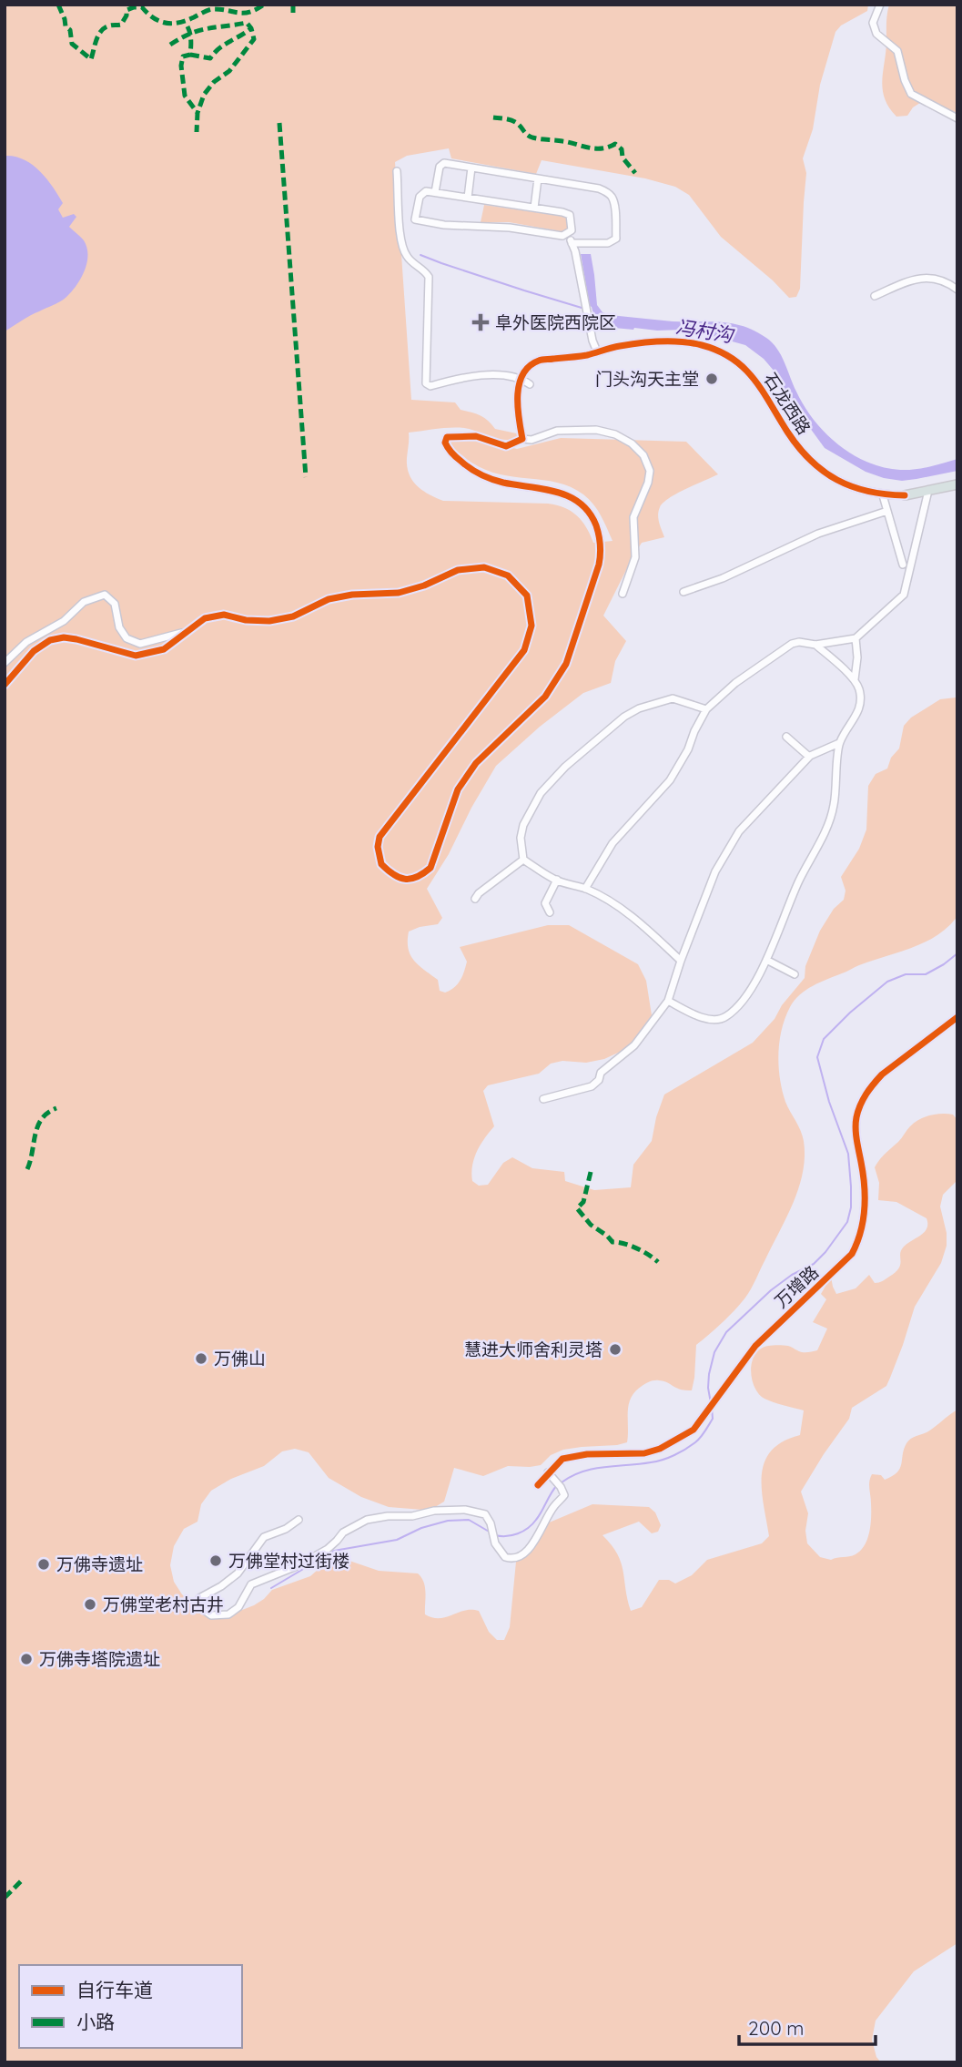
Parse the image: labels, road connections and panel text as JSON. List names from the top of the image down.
{
  "streets": {
    "main road": ["石龙西路"],
    "street": ["万增路"]
  },
  "water": ["冯村沟"],
  "places": {
    "health": ["阜外医院西院区"],
    "other": [
      "门头沟天主堂",
      "慧进大师舍利灵塔",
      "万佛山",
      "万佛堂村过街楼",
      "万佛寺遗址",
      "万佛堂老村古井",
      "万佛寺塔院遗址"
    ]
  },
  "legend": ["自行车道", "小路"],
  "scale_bar": "200 m"
}
